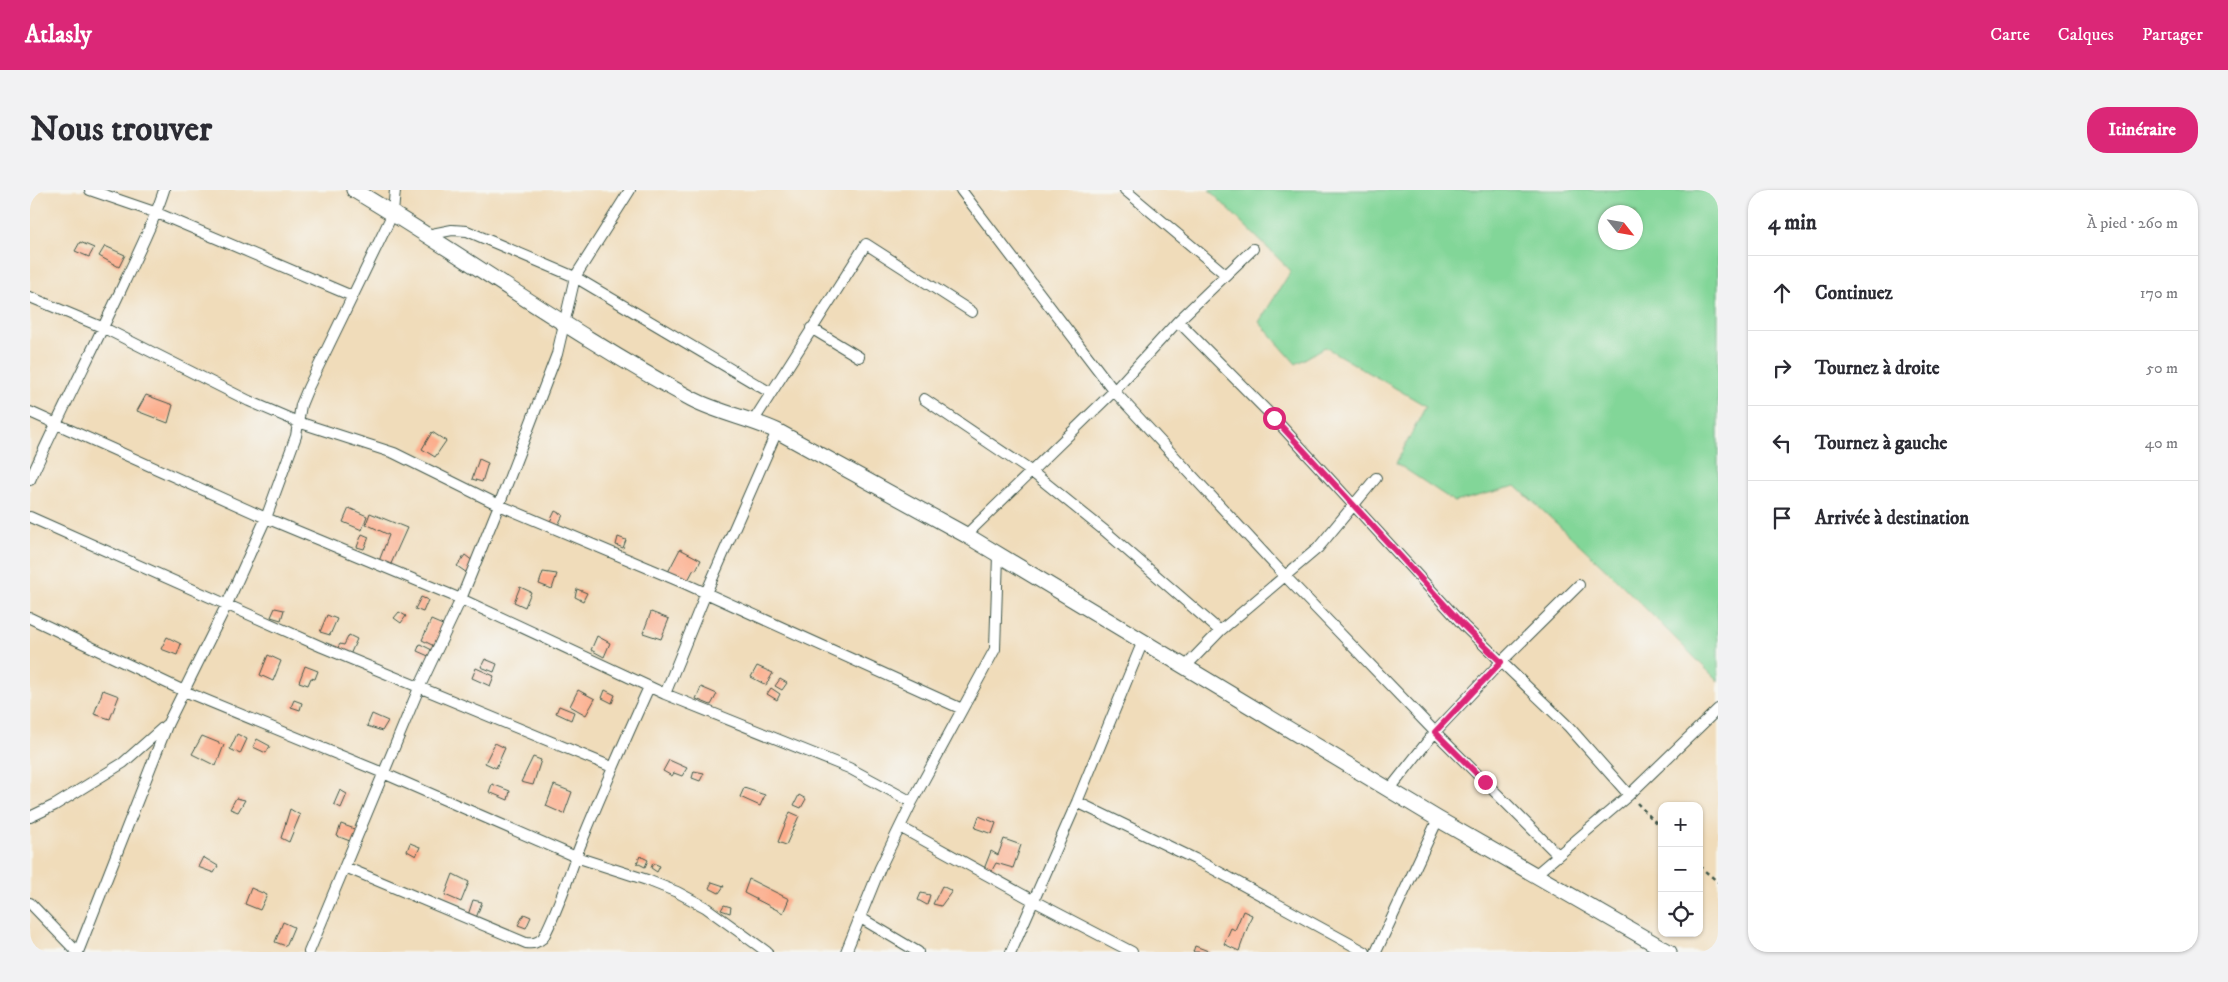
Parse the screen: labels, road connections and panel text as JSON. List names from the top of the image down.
{
  "north": "bottom right",
  "page": {
    "header": "Atlasly",
    "nav": ["Carte", "Calques", "Partager"],
    "buttons": "Itinéraire",
    "title": "Nous trouver",
    "heading": ["4 min", "À pied · 260 m"],
    "list": [
      ["Continuez", "170 m"],
      ["Tournez à droite", "50 m"],
      ["Tournez à gauche", "40 m"],
      "Arrivée à destination"
    ],
    "map_buttons": ["+", "−"]
  }
}
